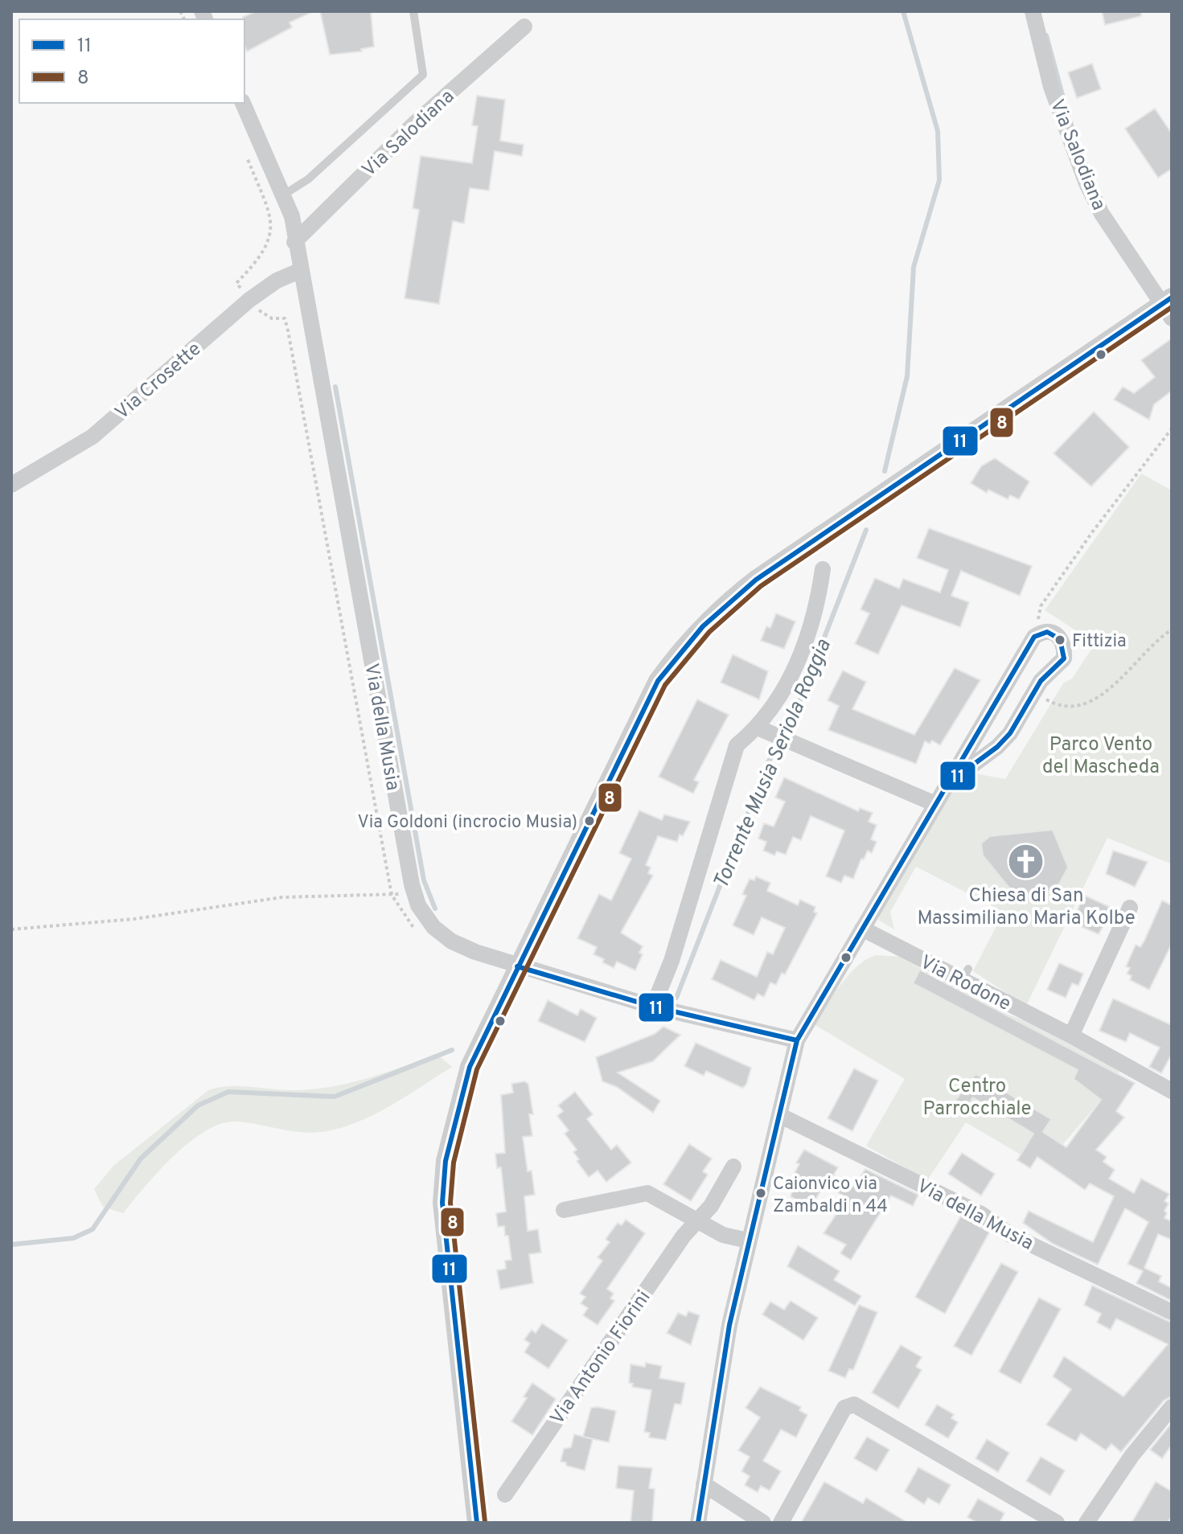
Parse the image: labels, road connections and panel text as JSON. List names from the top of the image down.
{
  "streets": {
    "street": [
      "Via Salodiana",
      "Via Crosette",
      "Via della Musia",
      "Via Rodone",
      "Via Antonio Fiorini"
    ]
  },
  "crossings": [
    ["Via Salodiana", "Via della Musia"],
    ["Via Crosette", "Via della Musia"]
  ],
  "water": ["Torrente Musia Seriola Roggia"],
  "parks": ["Parco Vento del Mascheda", "Centro Parrocchiale"],
  "places": {
    "other": ["Fittizia", "Via Goldoni (incrocio Musia)", "Caionvico via Zambaldi n 44"],
    "church": ["Chiesa di San Massimiliano Maria Kolbe"]
  },
  "lines": ["transit line 11", "transit line 8"],
  "legend": ["11", "8"]
}
